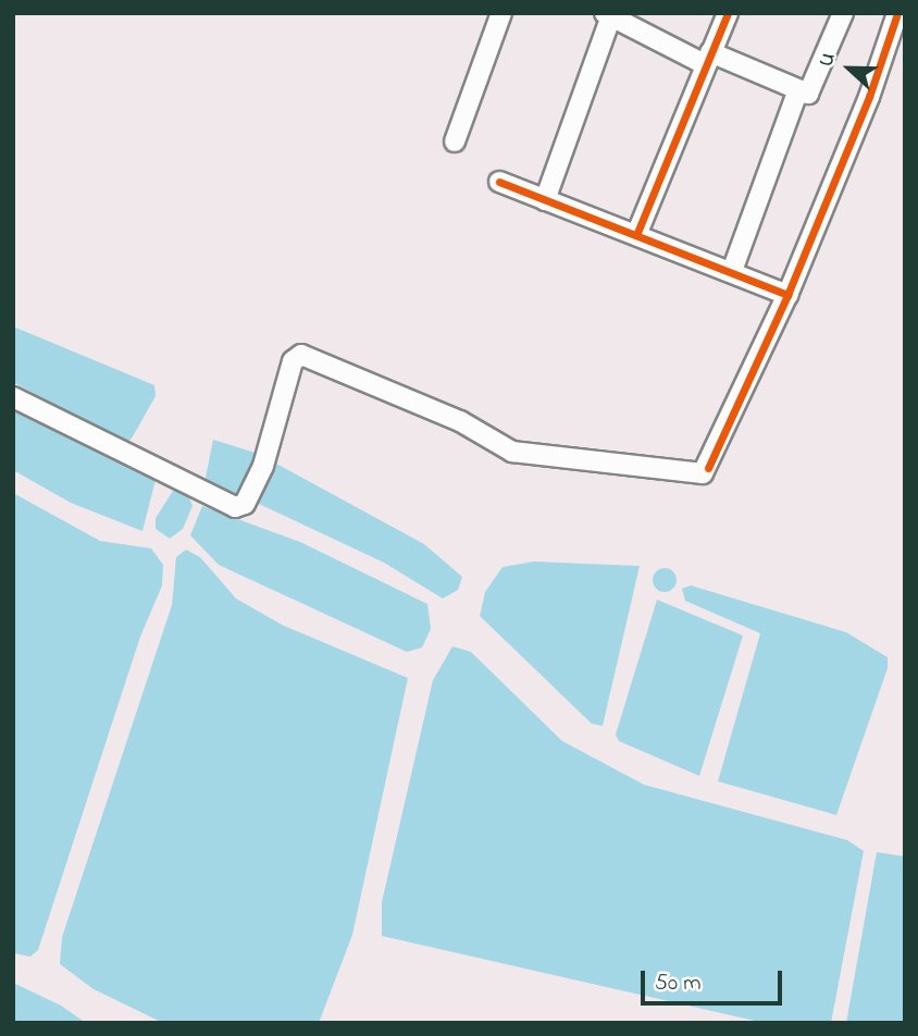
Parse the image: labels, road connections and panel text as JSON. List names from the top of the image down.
{
  "scale_bar": "50 m",
  "north": "left"
}
